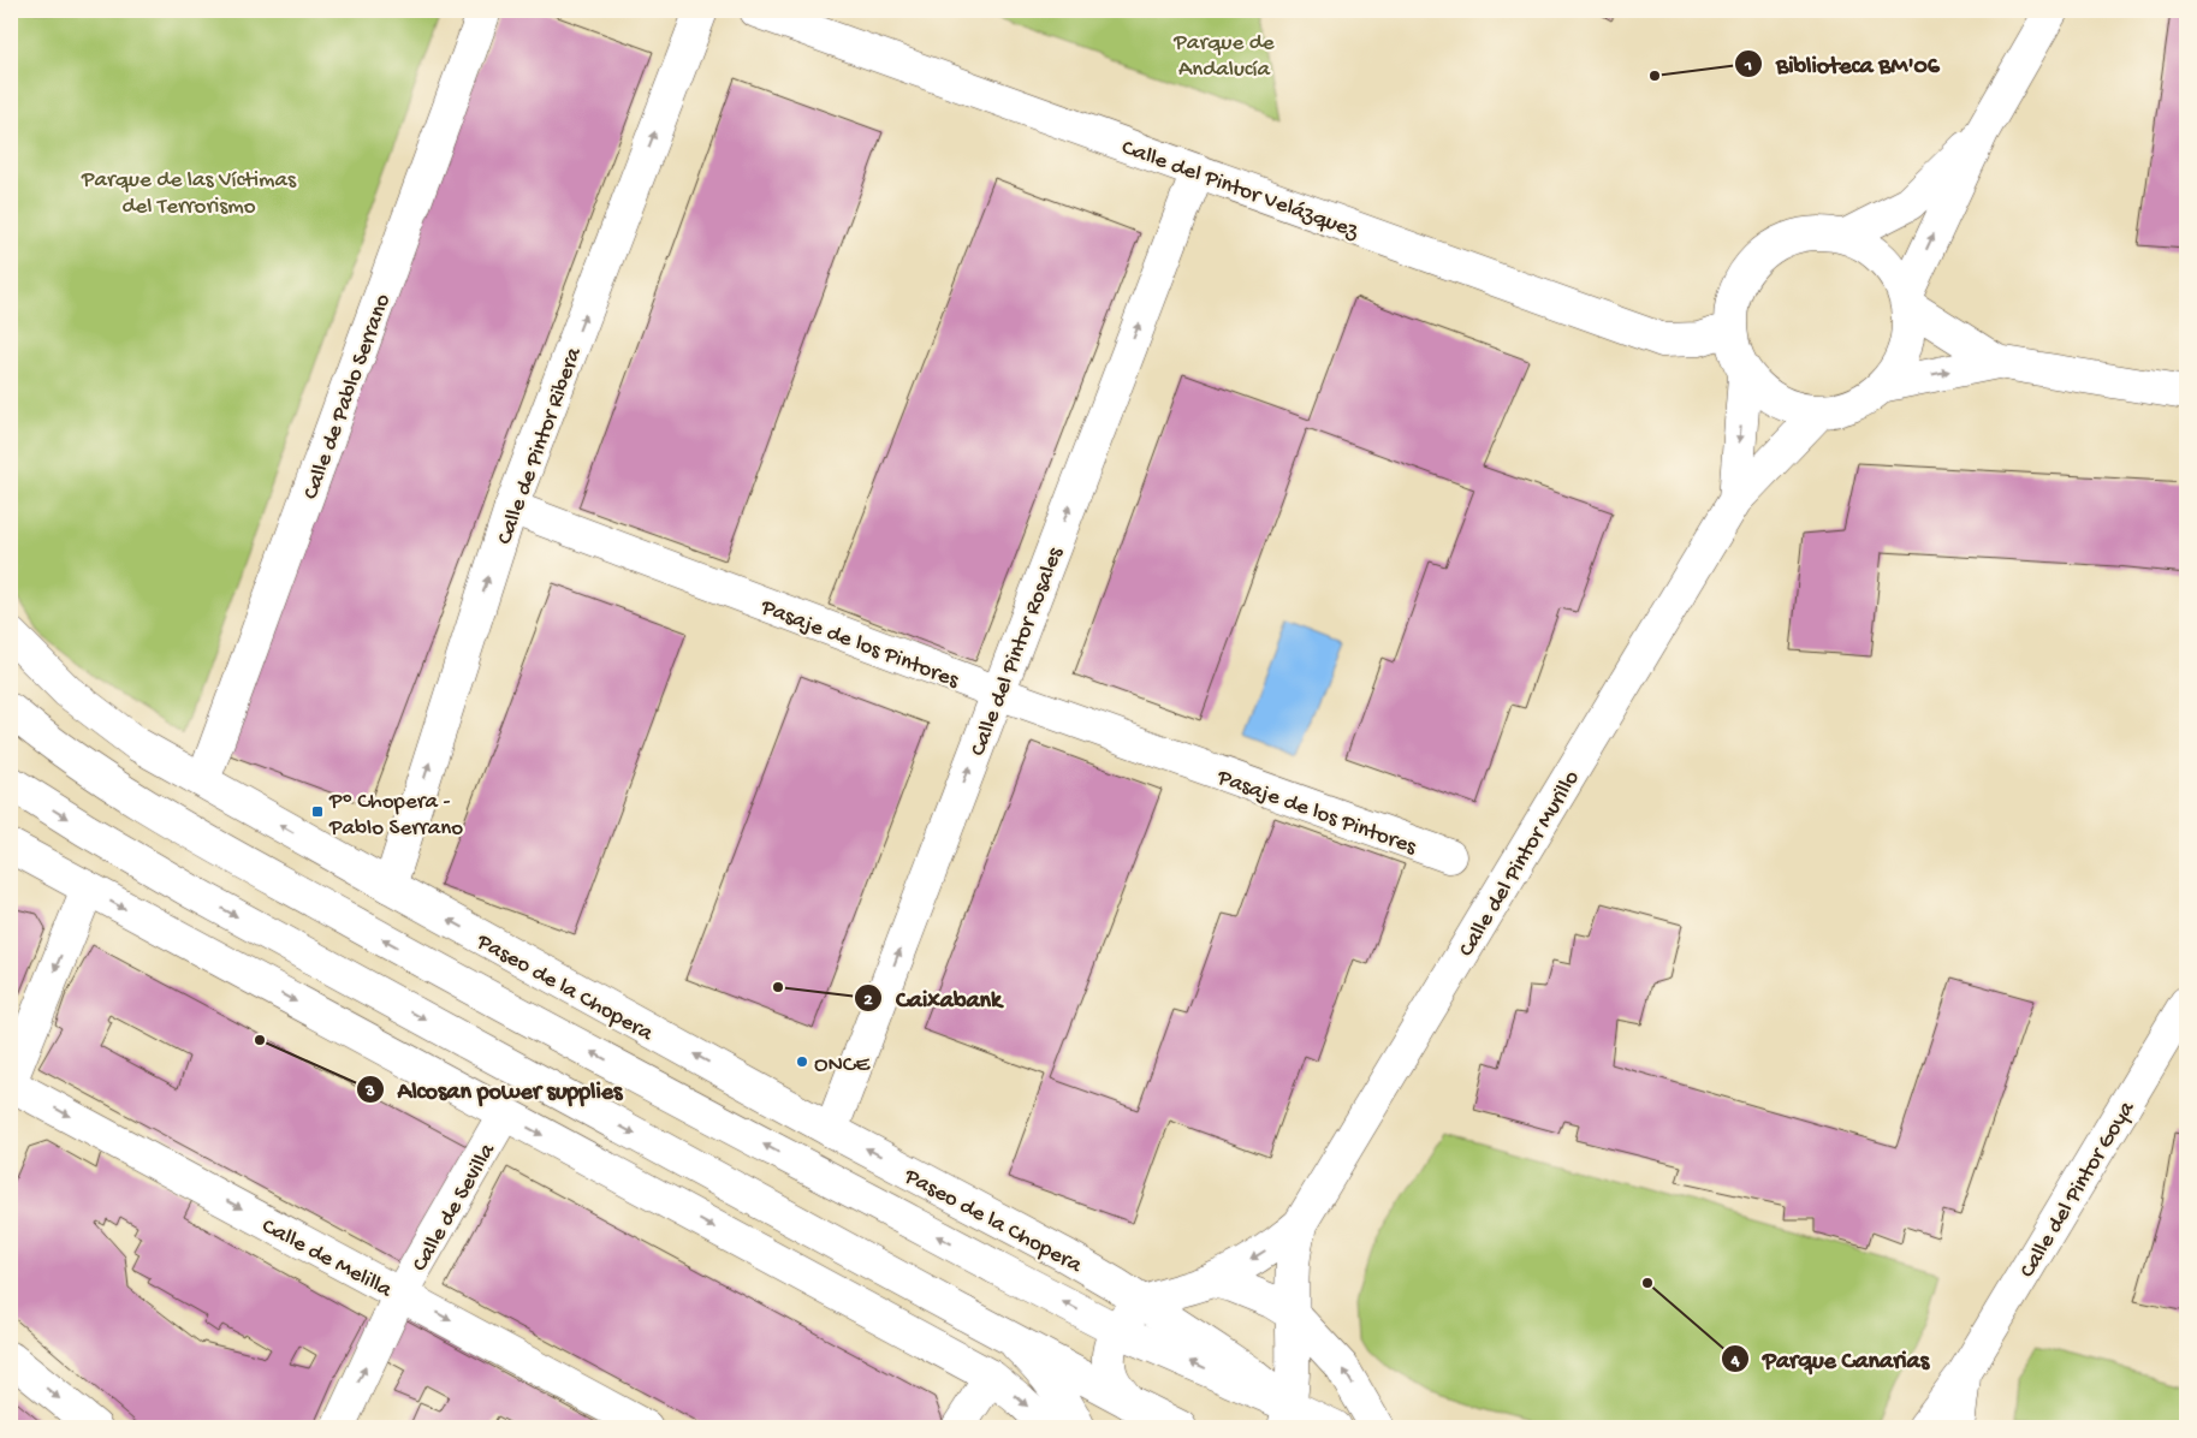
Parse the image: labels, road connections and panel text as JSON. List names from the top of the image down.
{
  "streets": {
    "main road": [
      "Calle del Pintor Velázquez",
      "Calle de Pablo Serrano",
      "Calle de Pintor Ribera",
      "Pasaje de los Pintores",
      "Calle del Pintor Rosales",
      "Calle del Pintor Murillo",
      "Paseo de la Chopera",
      "Calle del Pintor Goya",
      "Calle de Sevilla",
      "Calle de Melilla"
    ]
  },
  "crossings": [
    ["Calle del Pintor Velázquez", "Calle del Pintor Rosales"],
    ["Calle del Pintor Velázquez", "Calle del Pintor Murillo"],
    ["Calle de Pablo Serrano", "Paseo de la Chopera"],
    ["Calle de Pintor Ribera", "Pasaje de los Pintores"],
    ["Calle de Pintor Ribera", "Paseo de la Chopera"],
    ["Pasaje de los Pintores", "Calle del Pintor Rosales"],
    ["Calle del Pintor Rosales", "Paseo de la Chopera"],
    ["Calle de Sevilla", "Calle de Melilla"]
  ],
  "one_way": ["Calle de Pintor Ribera", "Calle del Pintor Rosales", "Calle de Sevilla"],
  "parks": ["Parque de Andalucía", "Parque de las Víctimas del Terrorismo"],
  "places": {
    "other": [
      "Biblioteca BM'06",
      "Caixabank",
      "Alcosan power supplies",
      "ONCE",
      "Parque Canarias"
    ],
    "transit": ["Pº Chopera - Pablo Serrano"]
  }
}
